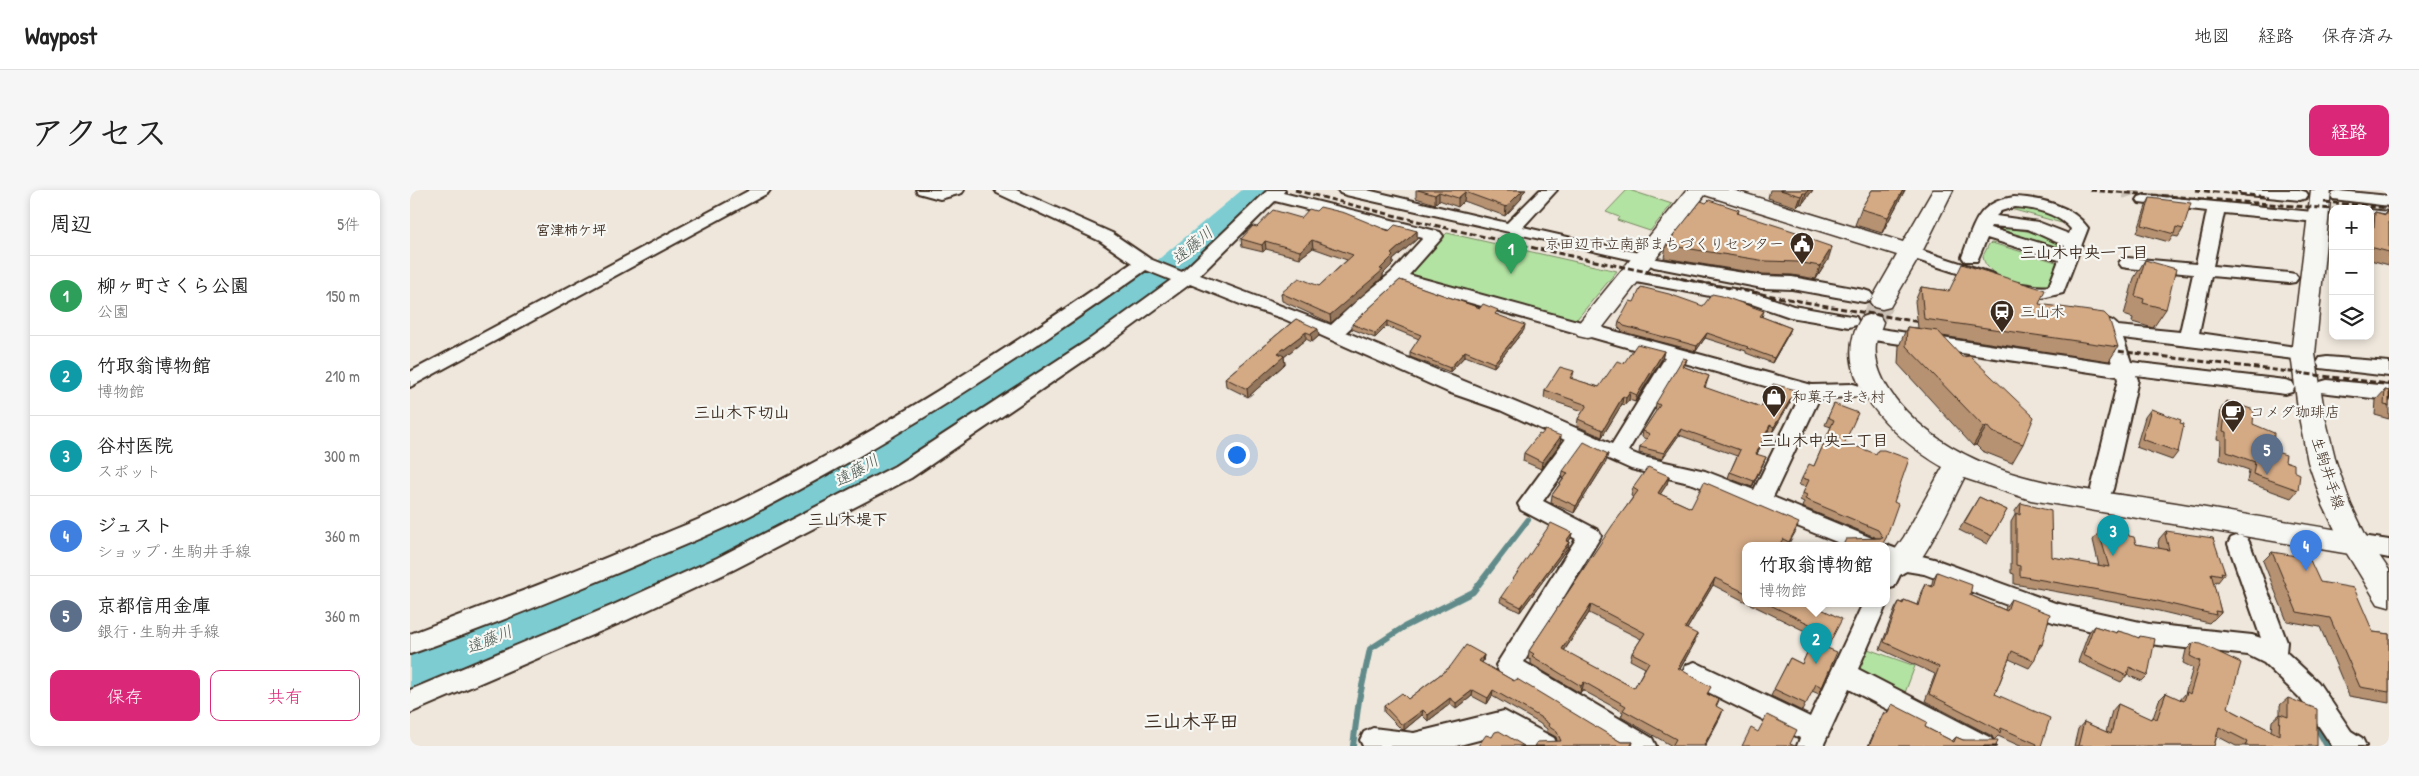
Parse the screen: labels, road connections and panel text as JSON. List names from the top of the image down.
{
  "streets": {
    "street": ["生駒井手線"]
  },
  "districts": [
    "宮津柿ケ坪",
    "三山木中央一丁目",
    "三山木下切山",
    "三山木中央二丁目",
    "三山木堤下",
    "三山木平田"
  ],
  "water": ["遠藤川"],
  "places": {
    "public building": ["京田辺市立南部まちづくりセンター"],
    "station": ["三山木"],
    "shop": ["和菓子 まき村"],
    "cafe": ["コメダ珈琲店"]
  },
  "page": {
    "header": "Waypost",
    "nav": ["地図", "経路", "保存済み"],
    "title": "アクセス",
    "buttons": [
      "経路",
      ["保存", "共有"]
    ],
    "heading": ["周辺", "5件"],
    "map_buttons": ["+", "−"],
    "pins": [
      "1",
      "5",
      "3",
      "4",
      "2"
    ],
    "list": [
      {
        "mark": "1",
        "name": "柳ヶ町さくら公園",
        "note": "公園",
        "value": "150 m"
      },
      {
        "mark": "2",
        "name": "竹取翁博物館",
        "note": "博物館",
        "value": "210 m"
      },
      {
        "mark": "3",
        "name": "谷村医院",
        "note": "スポット",
        "value": "300 m"
      },
      {
        "mark": "4",
        "name": "ジュスト",
        "note": "ショップ · 生駒井手線",
        "value": "360 m"
      },
      {
        "mark": "5",
        "name": "京都信用金庫",
        "note": "銀行 · 生駒井手線",
        "value": "360 m"
      }
    ],
    "popup": ["竹取翁博物館", "博物館"]
  }
}
